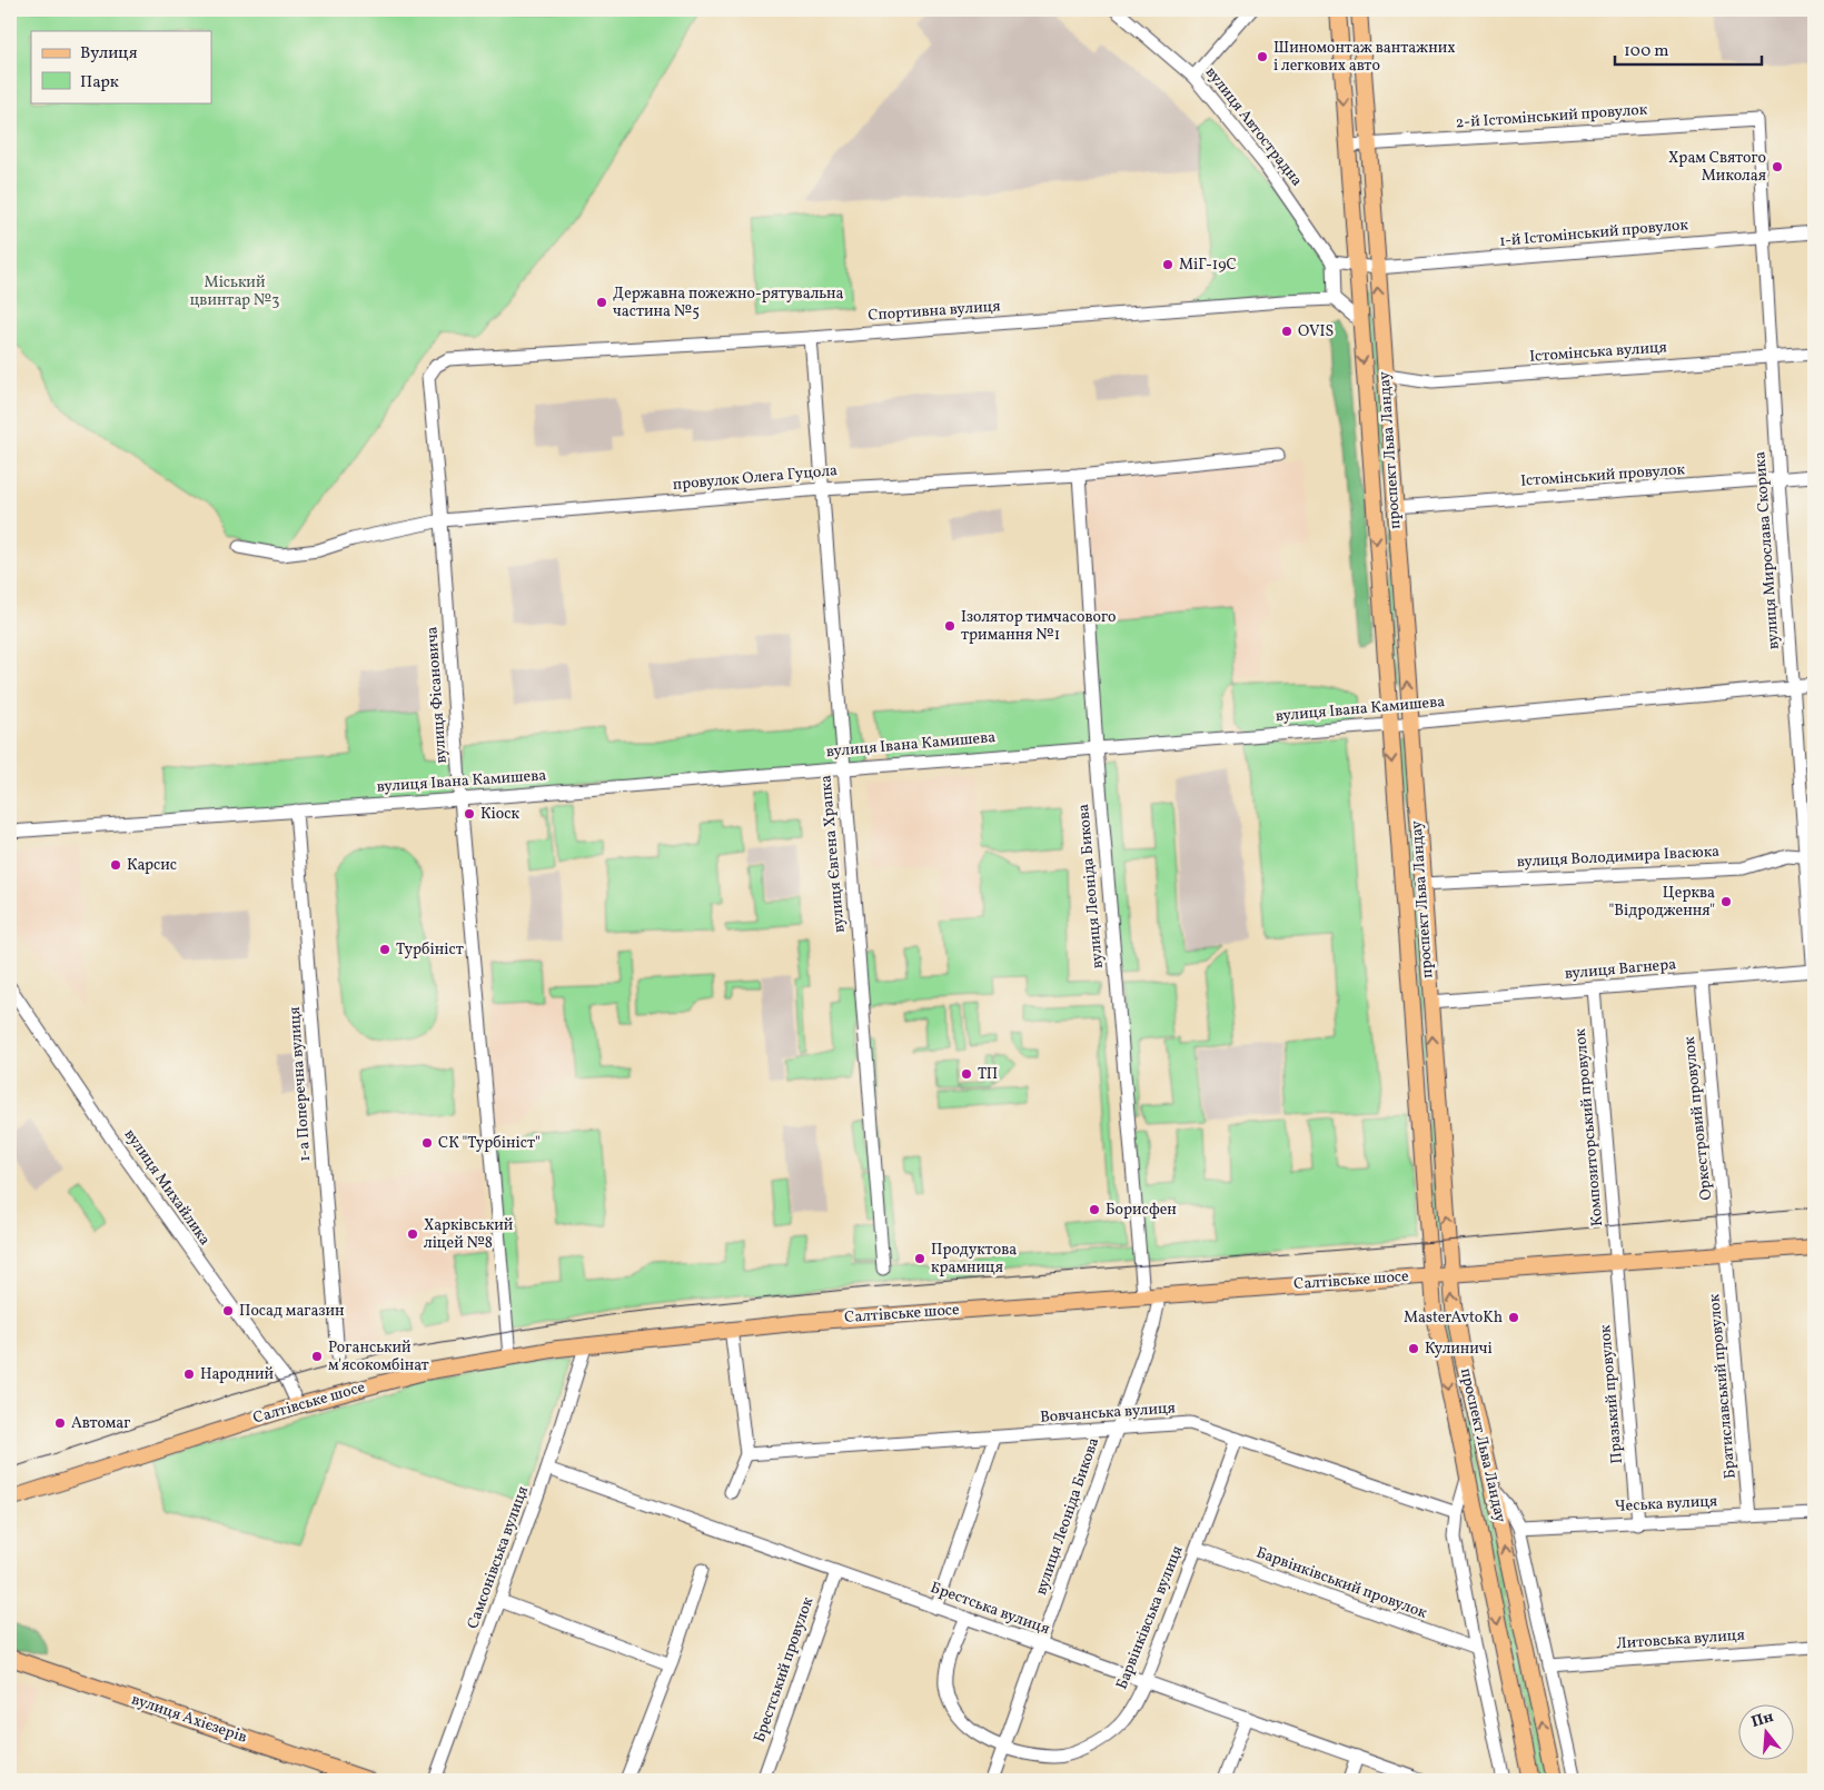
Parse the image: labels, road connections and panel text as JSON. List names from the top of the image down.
{
  "streets": {
    "main road": ["проспект Льва Ландау", "Салтівське шосе", "вулиця Ахієзерів"],
    "street": [
      "2-й Істомінський провулок",
      "вулиця Автострадна",
      "1-й Істомінський провулок",
      "Спортивна вулиця",
      "Істомінська вулиця",
      "Істомінський провулок",
      "провулок Олега Гуцола",
      "вулиця Мирослава Скорика",
      "вулиця Фісановича",
      "вулиця Івана Камишева",
      "вулиця Євгена Храпка",
      "вулиця Володимира Івасюка",
      "вулиця Леоніда Бикова",
      "вулиця Вагнера",
      "1-а Поперечна вулиця",
      "Оркестровий провулок",
      "Композиторський провулок",
      "вулиця Михайлика",
      "Братиславський провулок",
      "Празький провулок",
      "Вовчанська вулиця",
      "Чеська вулиця",
      "Самсонівська вулиця",
      "Барвінківський провулок",
      "Брестська вулиця",
      "Барвінківська вулиця",
      "Литовська вулиця",
      "Брестський провулок"
    ]
  },
  "crossings": [
    ["2-й Істомінський провулок", "проспект Льва Ландау"],
    ["2-й Істомінський провулок", "вулиця Мирослава Скорика"],
    ["1-й Істомінський провулок", "проспект Льва Ландау"],
    ["1-й Істомінський провулок", "вулиця Мирослава Скорика"],
    ["Спортивна вулиця", "вулиця Фісановича"],
    ["Спортивна вулиця", "вулиця Євгена Храпка"],
    ["Істомінська вулиця", "проспект Льва Ландау"],
    ["Істомінська вулиця", "вулиця Мирослава Скорика"],
    ["проспект Льва Ландау", "Істомінський провулок"],
    ["проспект Льва Ландау", "вулиця Івана Камишева"],
    ["проспект Льва Ландау", "вулиця Володимира Івасюка"],
    ["проспект Льва Ландау", "вулиця Вагнера"],
    ["проспект Льва Ландау", "Салтівське шосе"],
    ["Істомінський провулок", "вулиця Мирослава Скорика"],
    ["провулок Олега Гуцола", "вулиця Фісановича"],
    ["провулок Олега Гуцола", "вулиця Євгена Храпка"],
    ["провулок Олега Гуцола", "вулиця Леоніда Бикова"],
    ["вулиця Мирослава Скорика", "вулиця Івана Камишева"],
    ["вулиця Мирослава Скорика", "вулиця Володимира Івасюка"],
    ["вулиця Мирослава Скорика", "вулиця Вагнера"],
    ["вулиця Фісановича", "вулиця Івана Камишева"],
    ["вулиця Фісановича", "Салтівське шосе"],
    ["вулиця Івана Камишева", "вулиця Євгена Храпка"],
    ["вулиця Івана Камишева", "вулиця Леоніда Бикова"],
    ["вулиця Івана Камишева", "1-а Поперечна вулиця"],
    ["вулиця Леоніда Бикова", "Салтівське шосе"],
    ["вулиця Леоніда Бикова", "Вовчанська вулиця"],
    ["вулиця Леоніда Бикова", "Брестська вулиця"],
    ["вулиця Леоніда Бикова", "Барвінківська вулиця"],
    ["вулиця Вагнера", "Оркестровий провулок"],
    ["вулиця Вагнера", "Композиторський провулок"],
    ["Оркестровий провулок", "Салтівське шосе"],
    ["Оркестровий провулок", "Братиславський провулок"],
    ["Композиторський провулок", "Салтівське шосе"],
    ["Композиторський провулок", "Празький провулок"],
    ["вулиця Михайлика", "Салтівське шосе"],
    ["Салтівське шосе", "Братиславський провулок"],
    ["Салтівське шосе", "Празький провулок"],
    ["Салтівське шосе", "Самсонівська вулиця"],
    ["Братиславський провулок", "Чеська вулиця"],
    ["Празький провулок", "Чеська вулиця"],
    ["Вовчанська вулиця", "Барвінківська вулиця"],
    ["Самсонівська вулиця", "Брестська вулиця"],
    ["Барвінківський провулок", "Барвінківська вулиця"],
    ["Брестська вулиця", "Барвінківська вулиця"],
    ["Брестська вулиця", "Брестський провулок"]
  ],
  "parks": ["Міський цвинтар №3"],
  "places": [
    "Шиномонтаж вантажних і легкових авто",
    "Храм Святого Миколая",
    "МіГ-19С",
    "Державна пожежно-рятувальна частина №5",
    "OVIS",
    "Ізолятор тимчасового тримання №1",
    "Кіоск",
    "Карсис",
    "Церква \"Відродження\"",
    "Турбініст",
    "ТП",
    "СК \"Турбініст\"",
    "Борисфен",
    "Харківський ліцей №8",
    "Продуктова крамниця",
    "Посад магазин",
    "MasterAvtoKh",
    "Кулиничі",
    "Роганський м'ясокомбінат",
    "Народний",
    "Автомаг"
  ],
  "legend": ["Вулиця", "Парк"],
  "scale_bar": "100 m",
  "north": "top"
}
